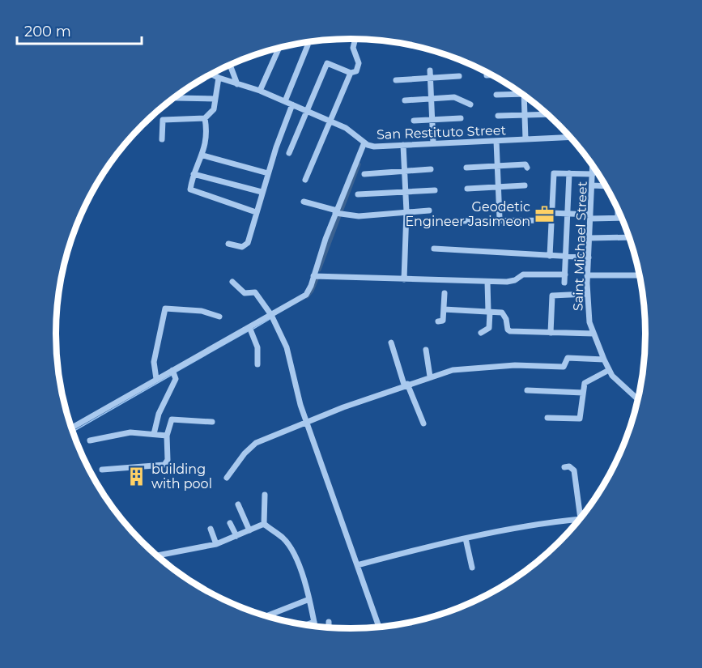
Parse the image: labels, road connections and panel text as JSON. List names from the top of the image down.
{
  "streets": {
    "street": ["San Restituto Street", "Saint Michael Street"]
  },
  "places": {
    "office": ["Geodetic Engineer Jasimeon"],
    "building": ["building with pool"]
  },
  "scale_bar": "200 m"
}
